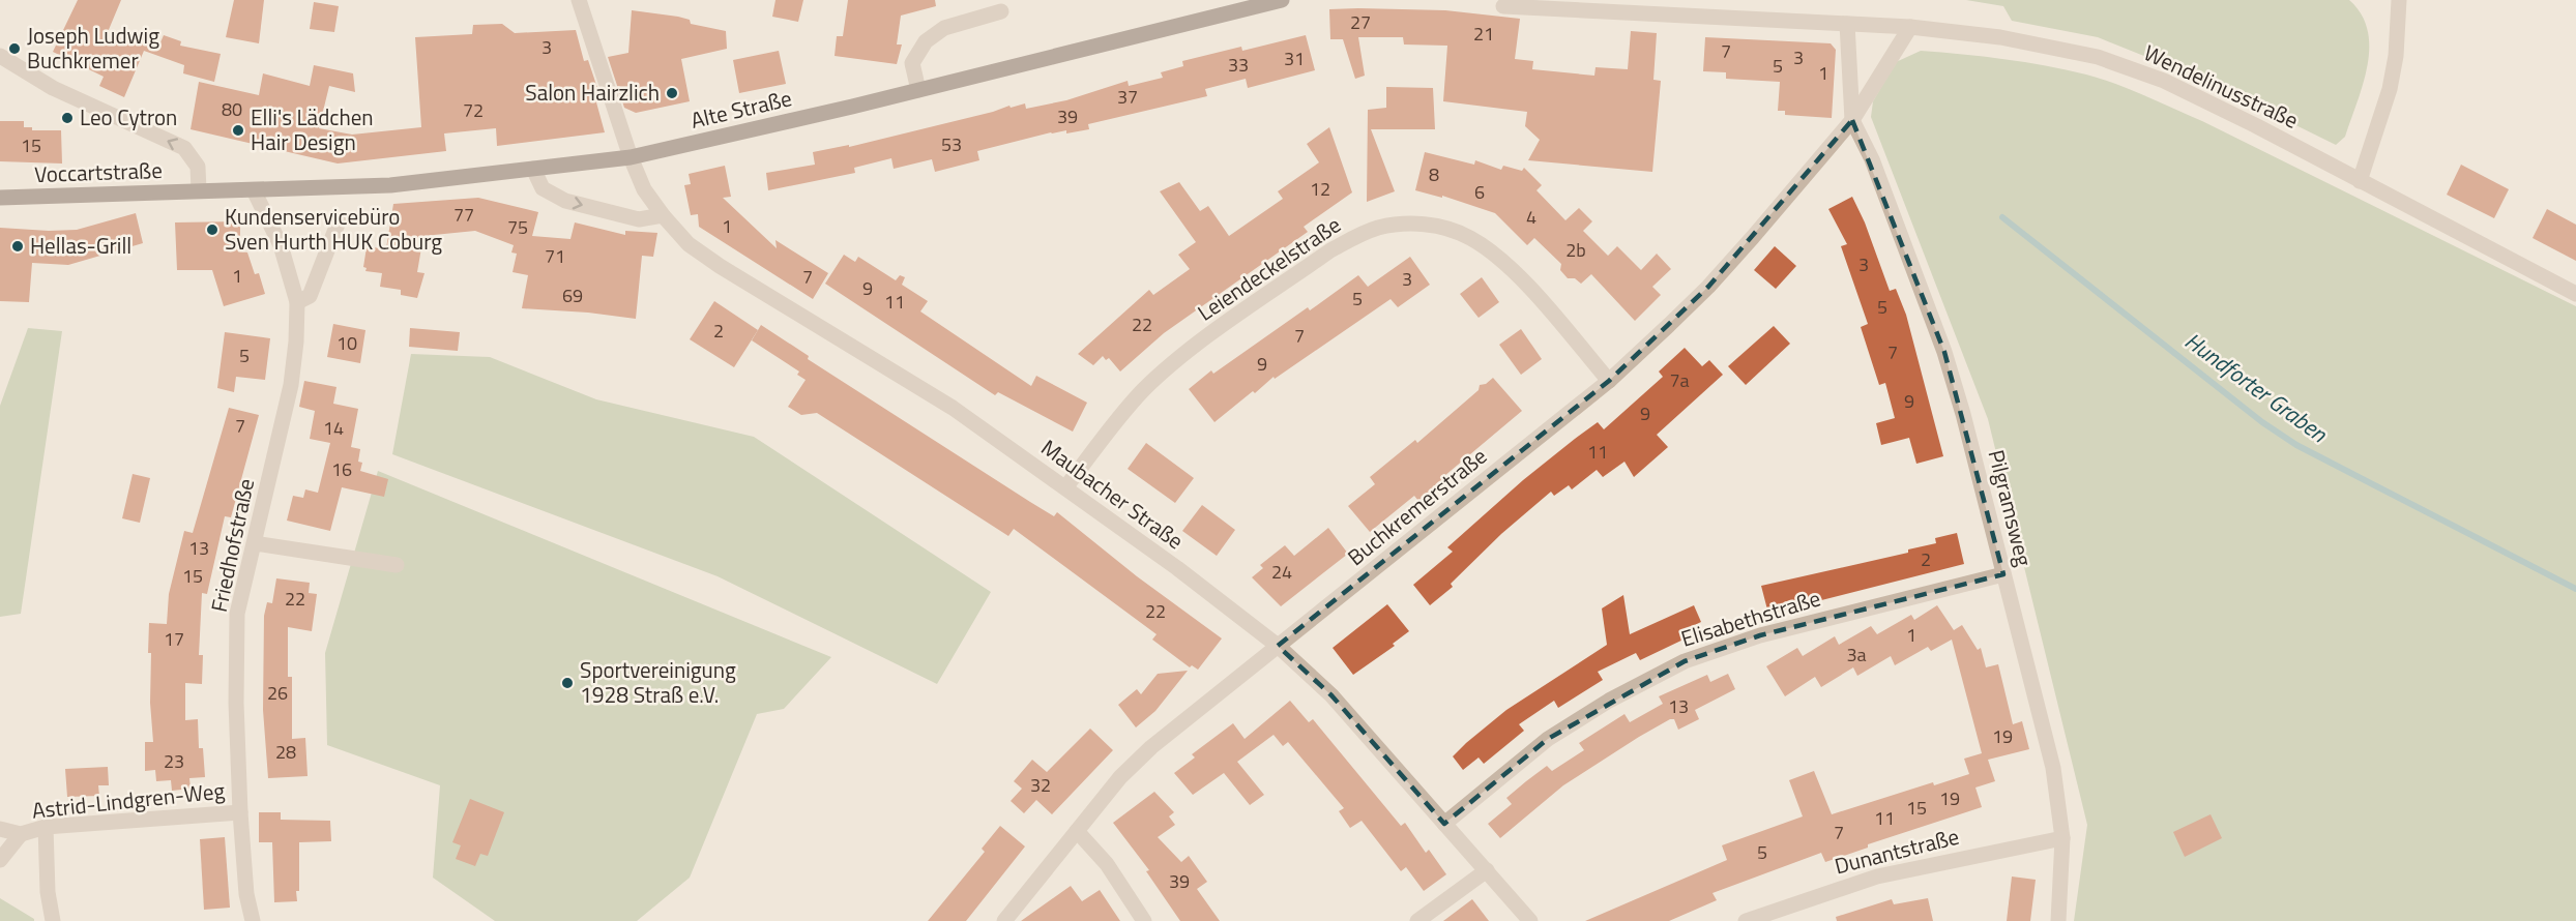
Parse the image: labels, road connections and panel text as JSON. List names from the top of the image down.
{
  "streets": {
    "main road": ["Alte Straße", "Voccartstraße"],
    "street": [
      "Wendelinusstraße",
      "Leiendeckelstraße",
      "Maubacher Straße",
      "Buchkremerstraße",
      "Pilgramsweg",
      "Friedhofstraße",
      "Elisabethstraße",
      "Astrid-Lindgren-Weg",
      "Dunantstraße"
    ]
  },
  "crossings": [
    ["Alte Straße", "Voccartstraße"],
    ["Alte Straße", "Maubacher Straße"],
    ["Alte Straße", "Friedhofstraße"],
    ["Leiendeckelstraße", "Maubacher Straße"],
    ["Leiendeckelstraße", "Buchkremerstraße"],
    ["Maubacher Straße", "Buchkremerstraße"],
    ["Maubacher Straße", "Elisabethstraße"],
    ["Buchkremerstraße", "Pilgramsweg"],
    ["Pilgramsweg", "Elisabethstraße"],
    ["Pilgramsweg", "Dunantstraße"],
    ["Friedhofstraße", "Astrid-Lindgren-Weg"]
  ],
  "water": ["Hundforter Graben"],
  "places": [
    "Joseph Ludwig Buchkremer",
    "Salon Hairzlich",
    "Leo Cytron",
    "Elli's Lädchen Hair Design",
    "Kundenservicebüro Sven Hurth HUK Coburg",
    "Hellas-Grill",
    "Sportvereinigung 1928 Straß e.V."
  ],
  "house_numbers": [
    "27",
    "21",
    "3",
    "7",
    "3",
    "31",
    "33",
    "5",
    "1",
    "37",
    "80",
    "72",
    "39",
    "53",
    "15",
    "8",
    "12",
    "6",
    "77",
    "4",
    "1",
    "75",
    "2b",
    "71",
    "3",
    "1",
    "7",
    "3",
    "9",
    "69",
    "5",
    "11",
    "5",
    "22",
    "2",
    "7",
    "10",
    "7",
    "5",
    "9",
    "7a",
    "9",
    "9",
    "7",
    "14",
    "11",
    "16",
    "13",
    "2",
    "24",
    "15",
    "22",
    "22",
    "1",
    "17",
    "3a",
    "26",
    "13",
    "19",
    "28",
    "23",
    "32",
    "19",
    "15",
    "11",
    "7",
    "5",
    "39"
  ]
}
